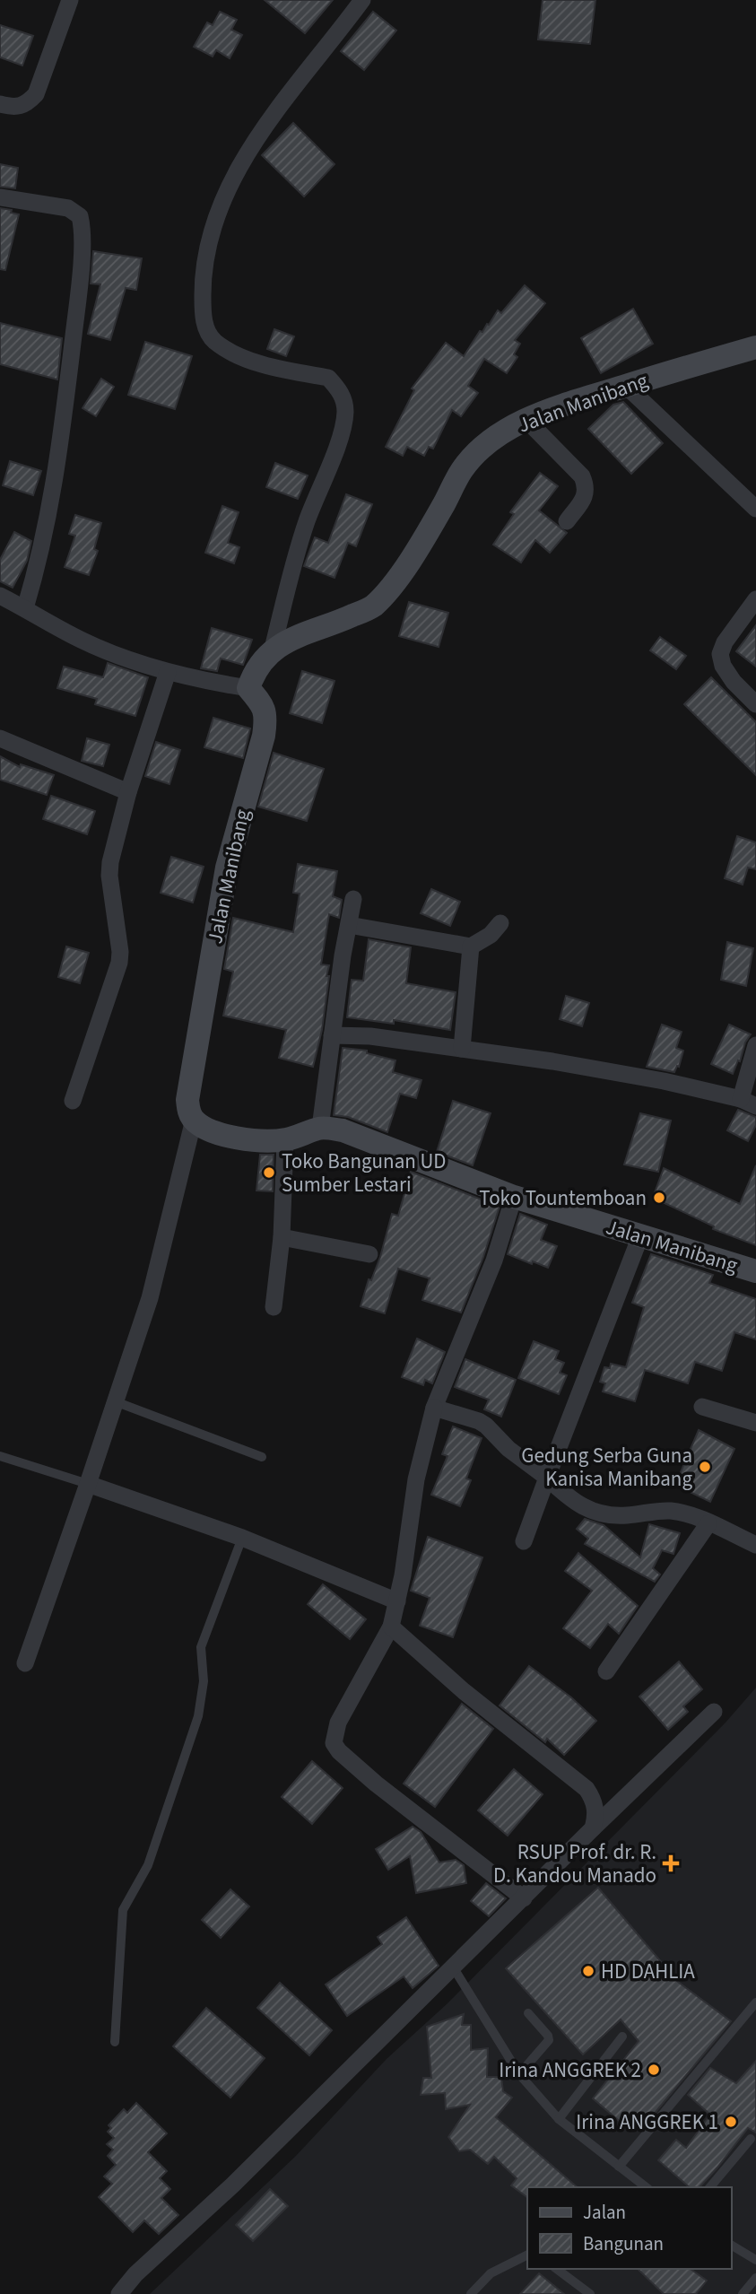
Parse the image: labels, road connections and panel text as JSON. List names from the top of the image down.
{
  "streets": {
    "street": ["Jalan Manibang"]
  },
  "places": {
    "other": [
      "Toko Bangunan UD Sumber Lestari",
      "Toko Tountemboan",
      "Gedung Serba Guna Kanisa Manibang",
      "HD DAHLIA",
      "Irina ANGGREK 2",
      "Irina ANGGREK 1"
    ],
    "health": ["RSUP Prof. dr. R. D. Kandou Manado"]
  },
  "legend": ["Jalan", "Bangunan"]
}
